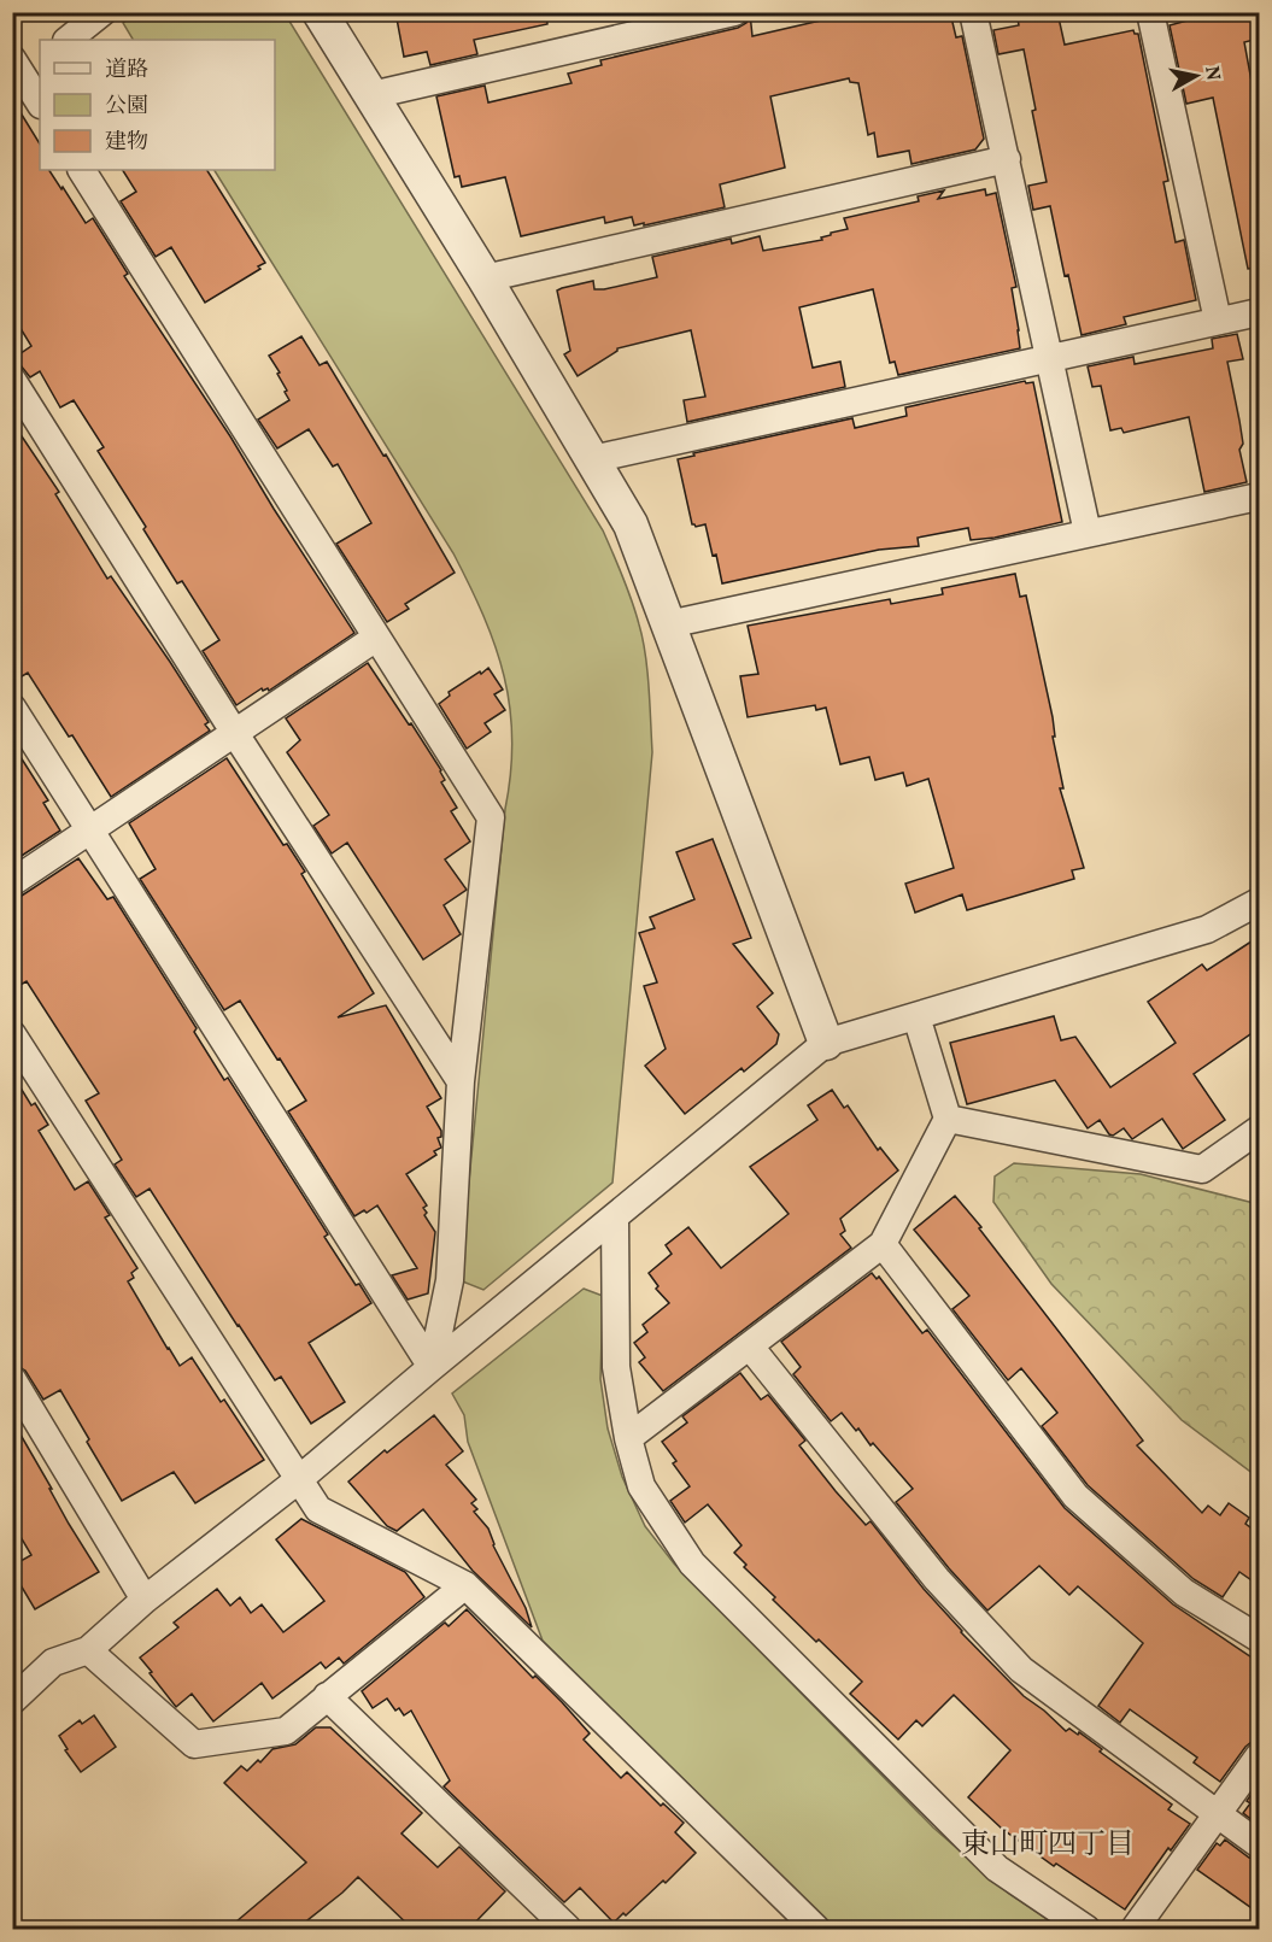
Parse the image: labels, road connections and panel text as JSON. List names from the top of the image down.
{
  "districts": ["東山町四丁目"],
  "legend": ["道路", "公園", "建物"],
  "north": "right"
}
